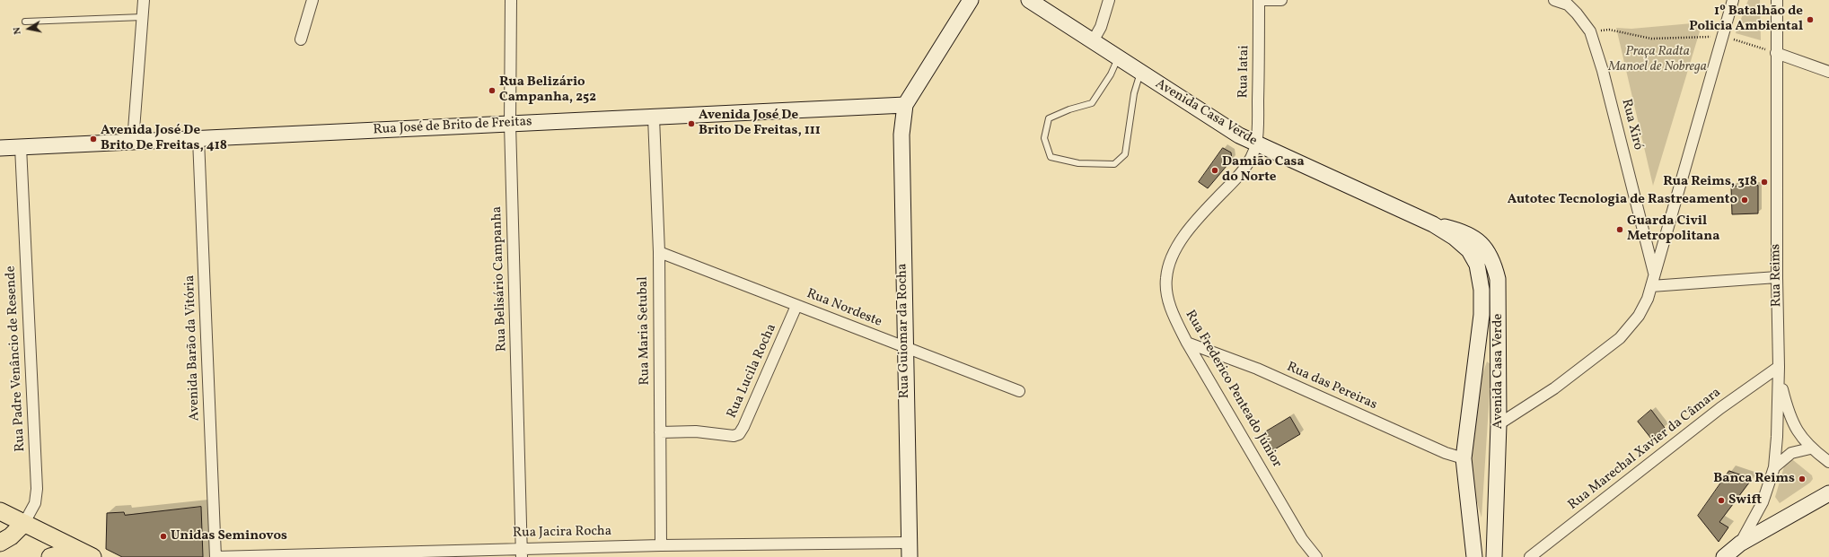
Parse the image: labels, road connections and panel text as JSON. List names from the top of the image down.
{
  "streets": {
    "street": [
      "Rua Iatai",
      "Avenida Casa Verde",
      "Rua Xiró",
      "Rua José de Brito de Freitas",
      "Rua Reims",
      "Rua Belisário Campanha",
      "Rua Nordeste",
      "Rua Maria Setubal",
      "Rua Guiomar da Rocha",
      "Avenida Barão da Vitória",
      "Rua Padre Venâncio de Resende",
      "Rua Lucila Rocha",
      "Rua das Pereiras",
      "Rua Frederico Penteado Júnior",
      "Rua Marechal Xavier da Câmara",
      "Rua Jacira Rocha"
    ]
  },
  "crossings": [
    ["Rua Iatai", "Avenida Casa Verde"],
    ["Rua Iatai", "Rua Frederico Penteado Júnior"],
    ["Avenida Casa Verde", "Rua das Pereiras"],
    ["Avenida Casa Verde", "Rua Frederico Penteado Júnior"],
    ["Rua José de Brito de Freitas", "Rua Belisário Campanha"],
    ["Rua José de Brito de Freitas", "Rua Maria Setubal"],
    ["Rua José de Brito de Freitas", "Rua Guiomar da Rocha"],
    ["Rua José de Brito de Freitas", "Avenida Barão da Vitória"],
    ["Rua José de Brito de Freitas", "Rua Padre Venâncio de Resende"],
    ["Rua Reims", "Rua Marechal Xavier da Câmara"],
    ["Rua Belisário Campanha", "Rua Jacira Rocha"],
    ["Rua Nordeste", "Rua Maria Setubal"],
    ["Rua Nordeste", "Rua Guiomar da Rocha"],
    ["Rua Nordeste", "Rua Lucila Rocha"],
    ["Rua Maria Setubal", "Rua Lucila Rocha"],
    ["Rua Maria Setubal", "Rua Jacira Rocha"],
    ["Rua Guiomar da Rocha", "Rua Jacira Rocha"],
    ["Avenida Barão da Vitória", "Rua Jacira Rocha"],
    ["Rua das Pereiras", "Rua Frederico Penteado Júnior"]
  ],
  "parks": ["Praça Radta Manoel de Nobrega"],
  "places": [
    "1º Batalhão de Policia Ambiental",
    "Rua Belizário Campanha, 252",
    "Avenida José De Brito De Freitas, 111",
    "Avenida José De Brito De Freitas, 418",
    "Damião Casa do Norte",
    "Rua Reims, 318",
    "Autotec Tecnologia de Rastreamento",
    "Guarda Civil Metropolitana",
    "Banca Reims",
    "Swift",
    "Unidas Seminovos"
  ],
  "north": "left"
}
